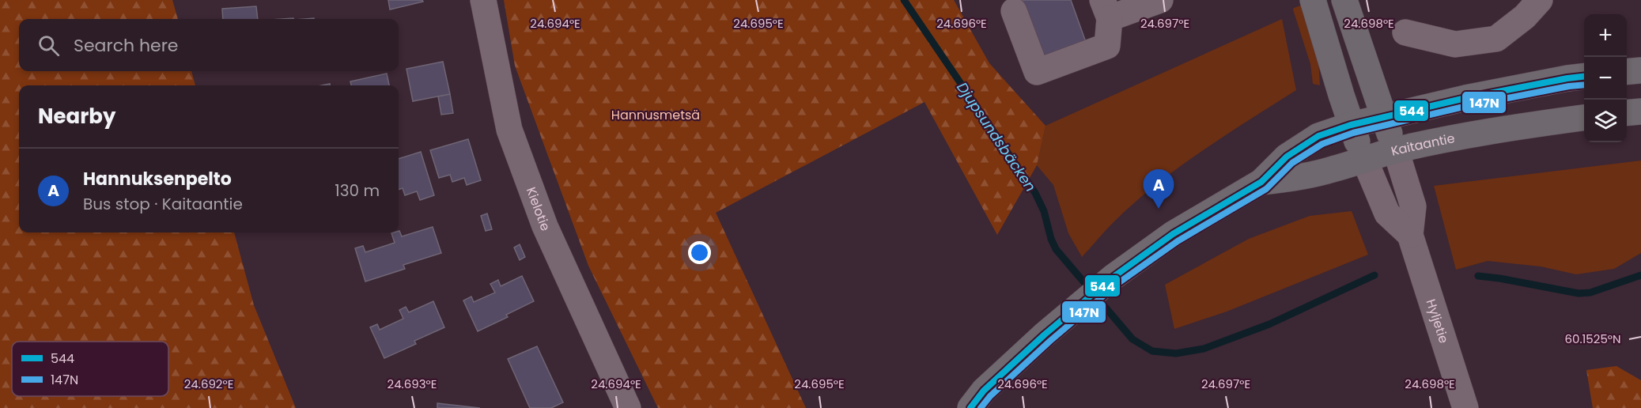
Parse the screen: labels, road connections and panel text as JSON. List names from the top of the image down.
{
  "streets": {
    "main road": ["Kaitaantie"],
    "street": ["Kielotie", "Hyljetie"]
  },
  "crossings": [
    ["Kaitaantie", "Hyljetie"]
  ],
  "water": ["Djupsundsbäcken"],
  "parks": ["Hannusmetsä"],
  "lines": ["transit line 544", "transit line 147N"],
  "legend": ["544", "147N"],
  "page": {
    "map_buttons": ["+", "−"],
    "search": "Search here",
    "heading": "Nearby",
    "list": [
      {
        "mark": "A",
        "name": "Hannuksenpelto",
        "note": "Bus stop · Kaitaantie",
        "value": "130 m"
      }
    ],
    "pins": "A"
  },
  "coordinates": [
    "24.694°E",
    "24.695°E",
    "24.696°E",
    "24.697°E",
    "24.698°E",
    "60.1525°N",
    "24.692°E",
    "24.693°E"
  ]
}
